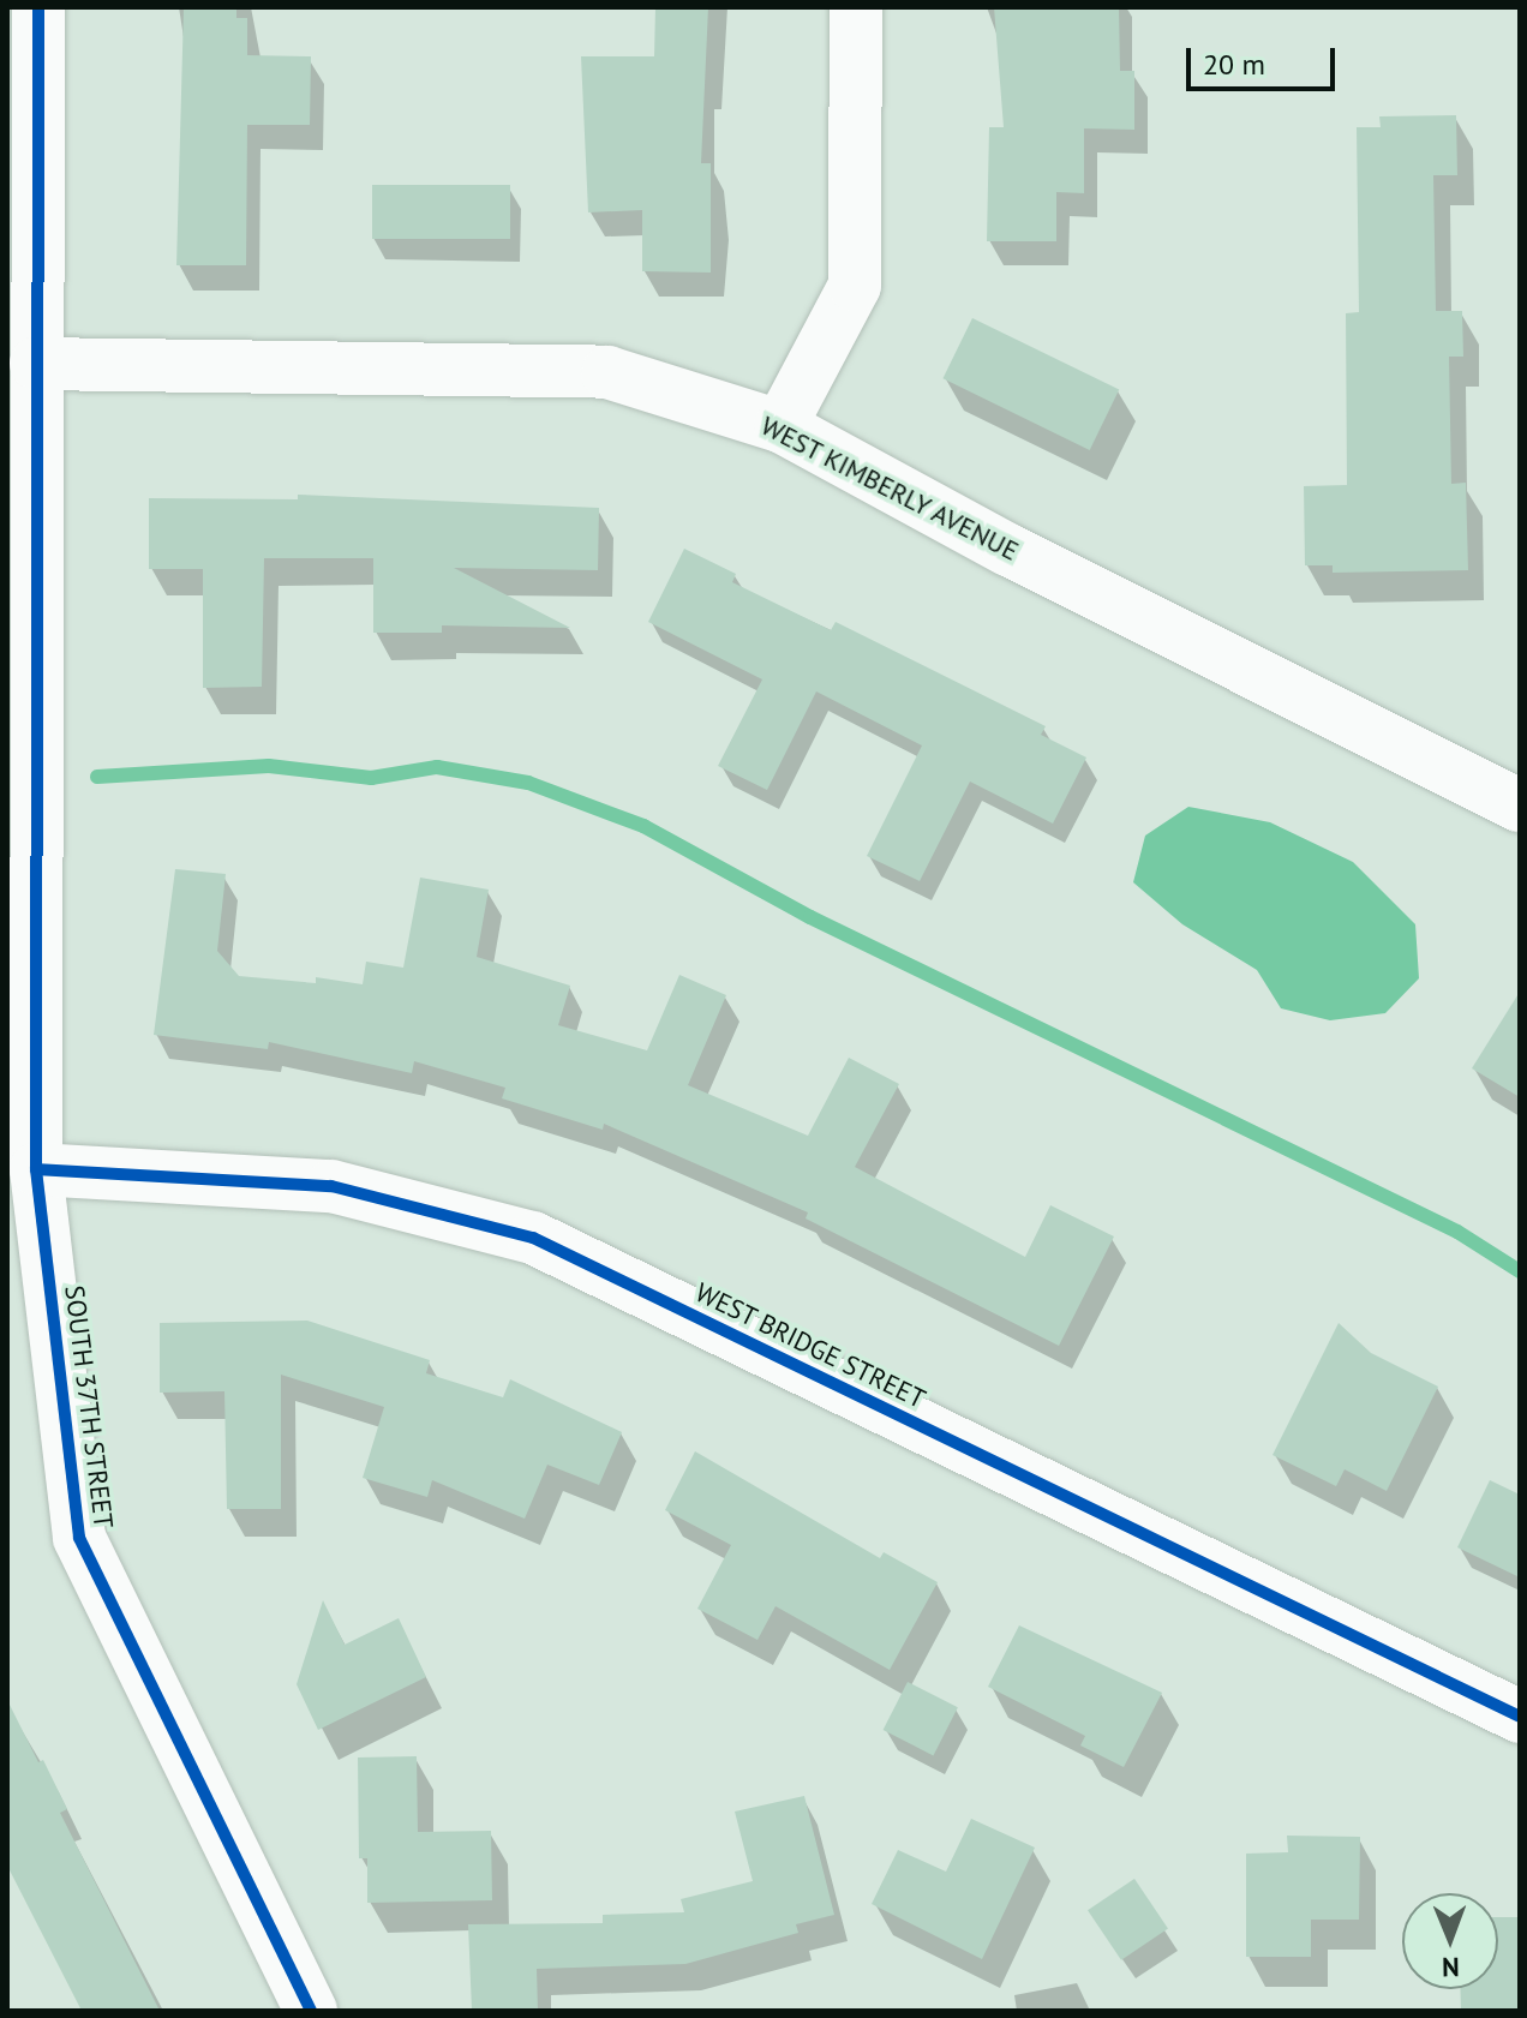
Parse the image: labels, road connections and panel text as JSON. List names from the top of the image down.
{
  "streets": {
    "street": ["WEST KIMBERLY AVENUE", "WEST BRIDGE STREET", "SOUTH 37TH STREET"]
  },
  "crossings": [
    ["WEST KIMBERLY AVENUE", "SOUTH 37TH STREET"],
    ["WEST BRIDGE STREET", "SOUTH 37TH STREET"]
  ],
  "scale_bar": "20 m",
  "north": "bottom"
}
